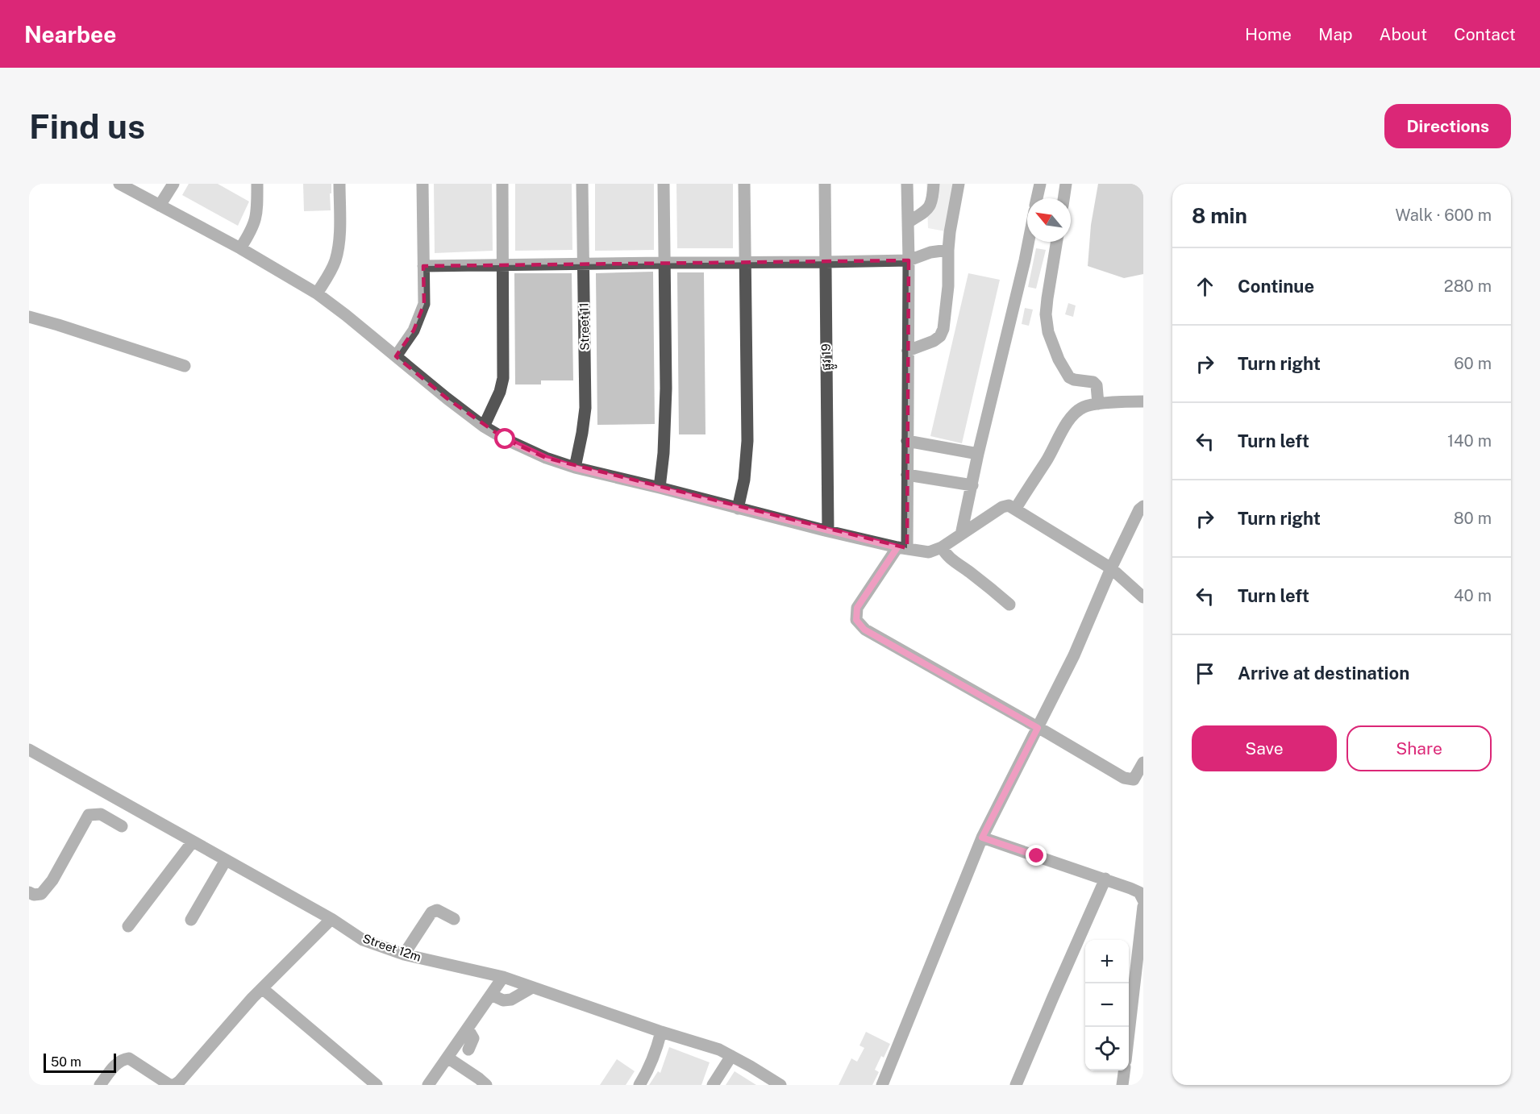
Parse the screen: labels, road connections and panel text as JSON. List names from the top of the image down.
{
  "streets": {
    "street": ["Street 11", "ផ្លូវ 19", "Street 12m"]
  },
  "scale_bar": "50 m",
  "north": "top left",
  "page": {
    "header": "Nearbee",
    "nav": [
      "Home",
      "Map",
      "About",
      "Contact"
    ],
    "buttons": [
      "Directions",
      ["Save", "Share"]
    ],
    "title": "Find us",
    "heading": ["8 min", "Walk · 600 m"],
    "list": [
      ["Continue", "280 m"],
      ["Turn right", "60 m"],
      ["Turn left", "140 m"],
      ["Turn right", "80 m"],
      ["Turn left", "40 m"],
      "Arrive at destination"
    ],
    "map_buttons": ["+", "−"],
    "scale": "50 m"
  }
}
